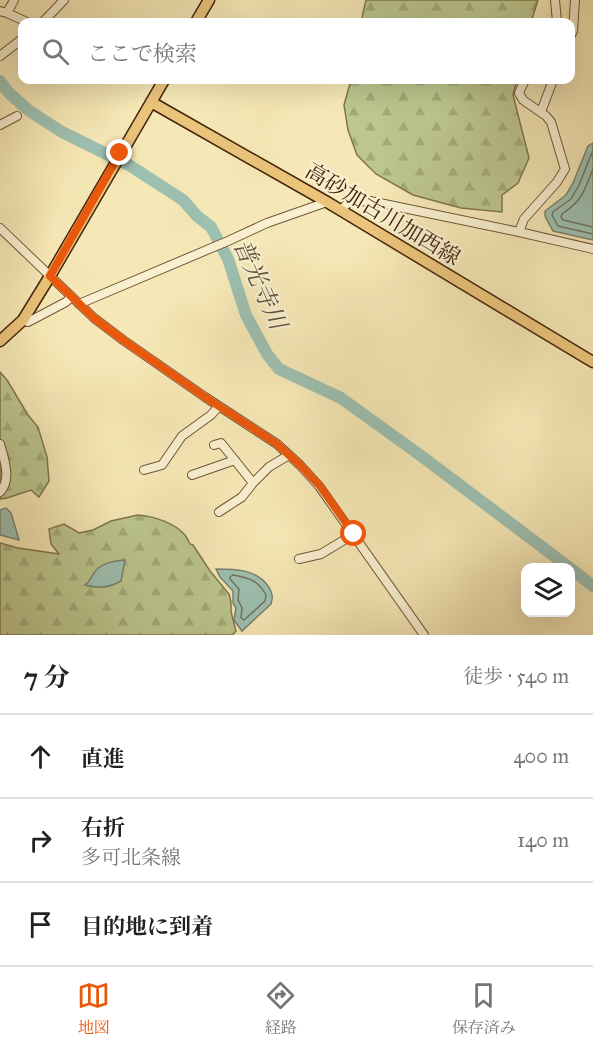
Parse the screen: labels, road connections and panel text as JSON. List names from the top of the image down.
{
  "streets": {
    "main road": ["高砂加古川加西線"]
  },
  "water": ["普光寺川"],
  "page": {
    "search": "ここで検索",
    "heading": ["7 分", "徒歩 · 540 m"],
    "list": [
      ["直進", "400 m"],
      ["右折", "多可北条線", "140 m"],
      "目的地に到着"
    ],
    "nav": ["地図", "経路", "保存済み"]
  }
}
